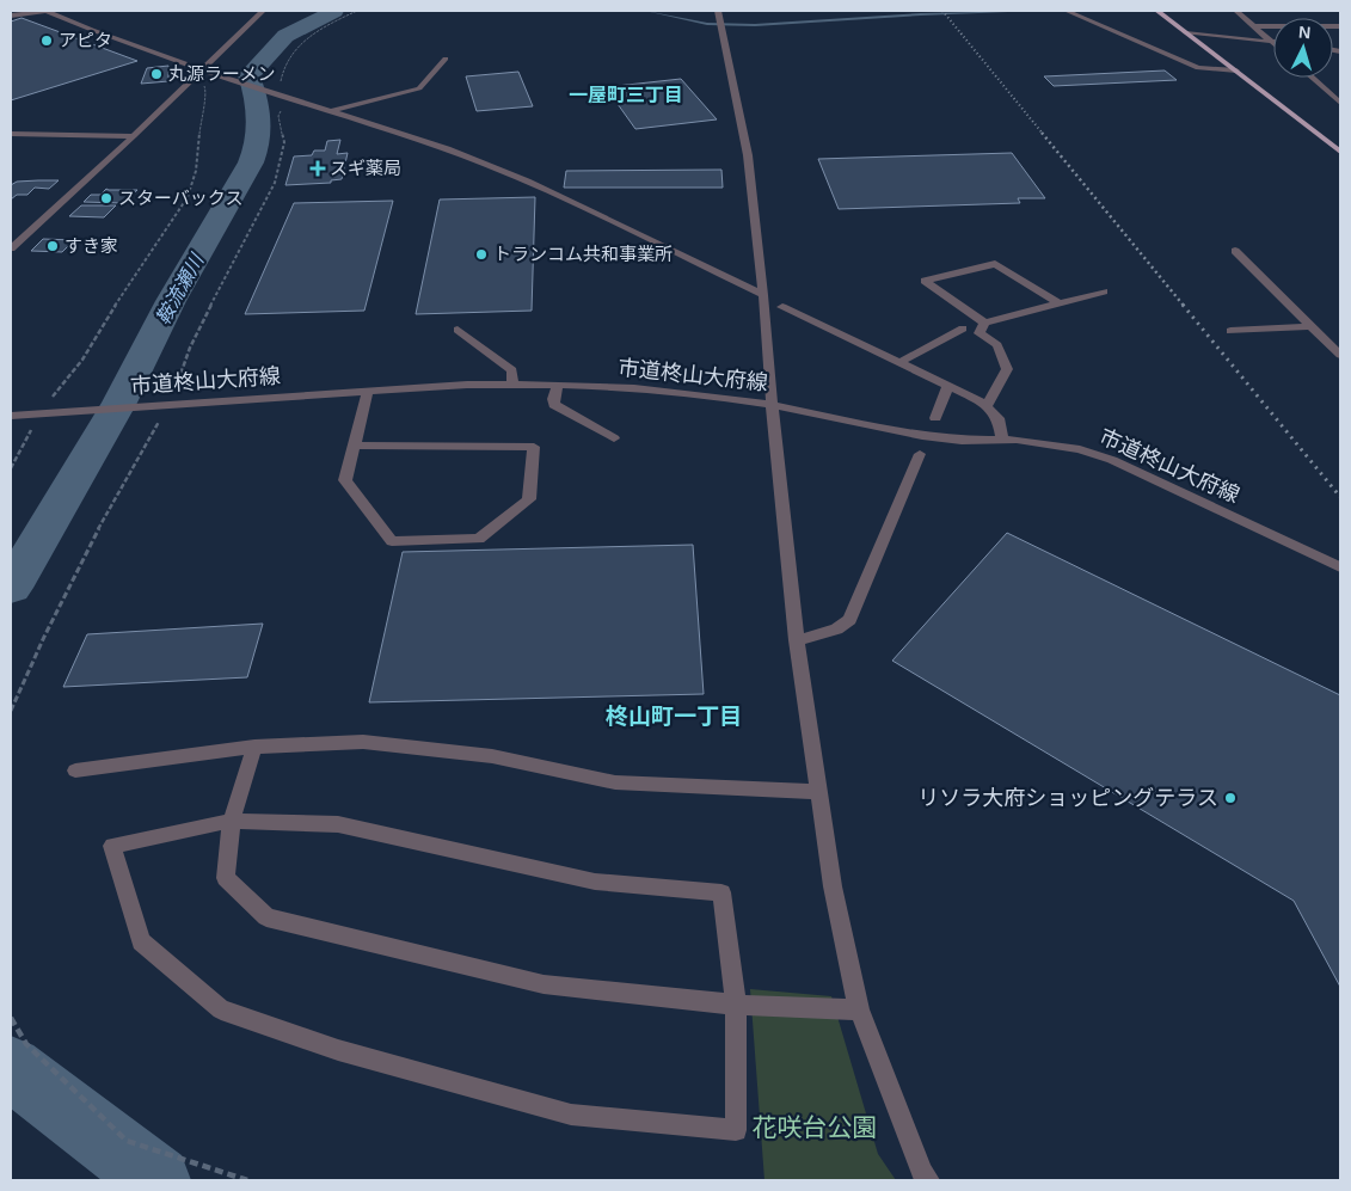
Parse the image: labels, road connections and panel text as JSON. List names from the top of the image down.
{
  "streets": {
    "street": ["市道柊山大府線"]
  },
  "districts": ["一屋町三丁目", "柊山町一丁目"],
  "water": ["鞍流瀬川"],
  "parks": ["花咲台公園"],
  "places": {
    "other": [
      "アピタ",
      "丸源ラーメン",
      "スターバックス",
      "すき家",
      "トランコム共和事業所",
      "リソラ大府ショッピングテラス"
    ],
    "health": ["スギ薬局"]
  },
  "north": "top"
}
